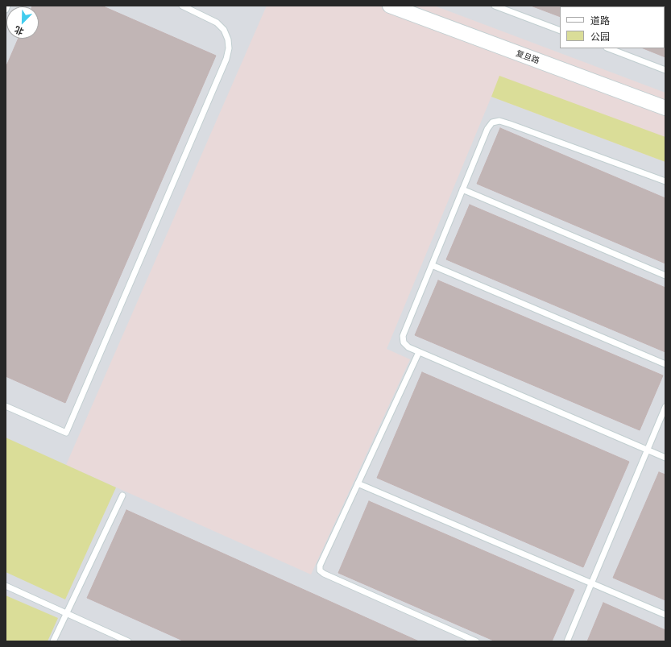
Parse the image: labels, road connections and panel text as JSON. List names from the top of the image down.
{
  "streets": {
    "street": ["复旦路"]
  },
  "legend": ["道路", "公园"],
  "north": "bottom left"
}
